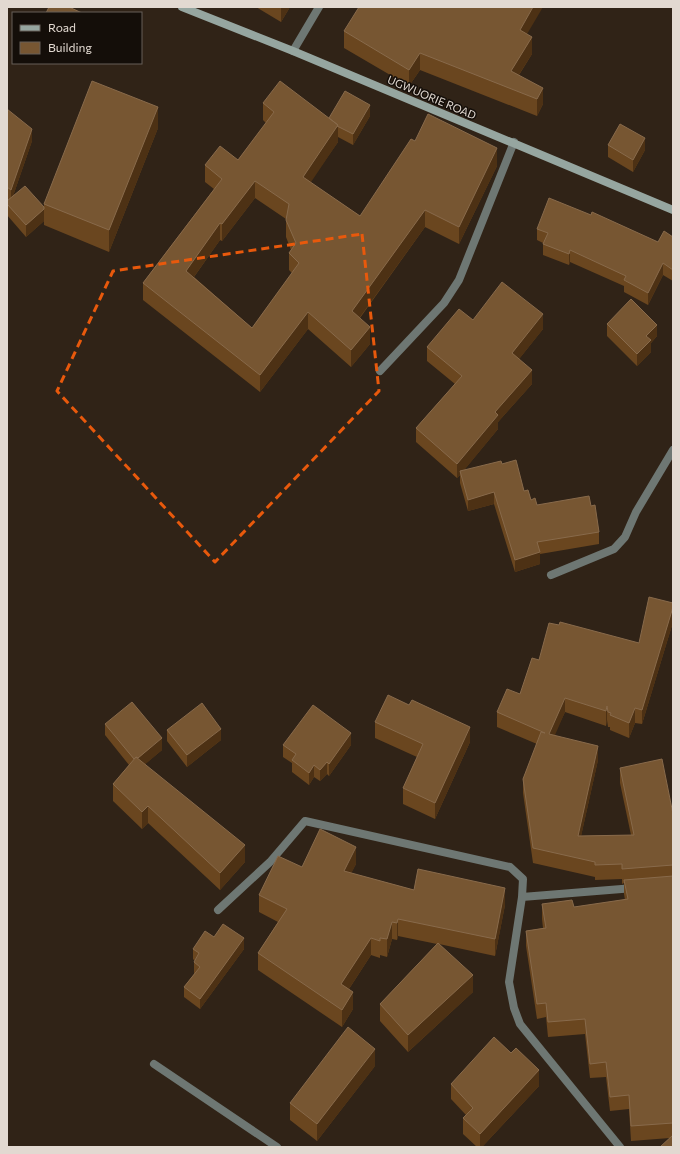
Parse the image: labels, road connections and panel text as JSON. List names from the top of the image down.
{
  "streets": {
    "street": ["UGWUORIE ROAD"]
  },
  "legend": ["Road", "Building"]
}
